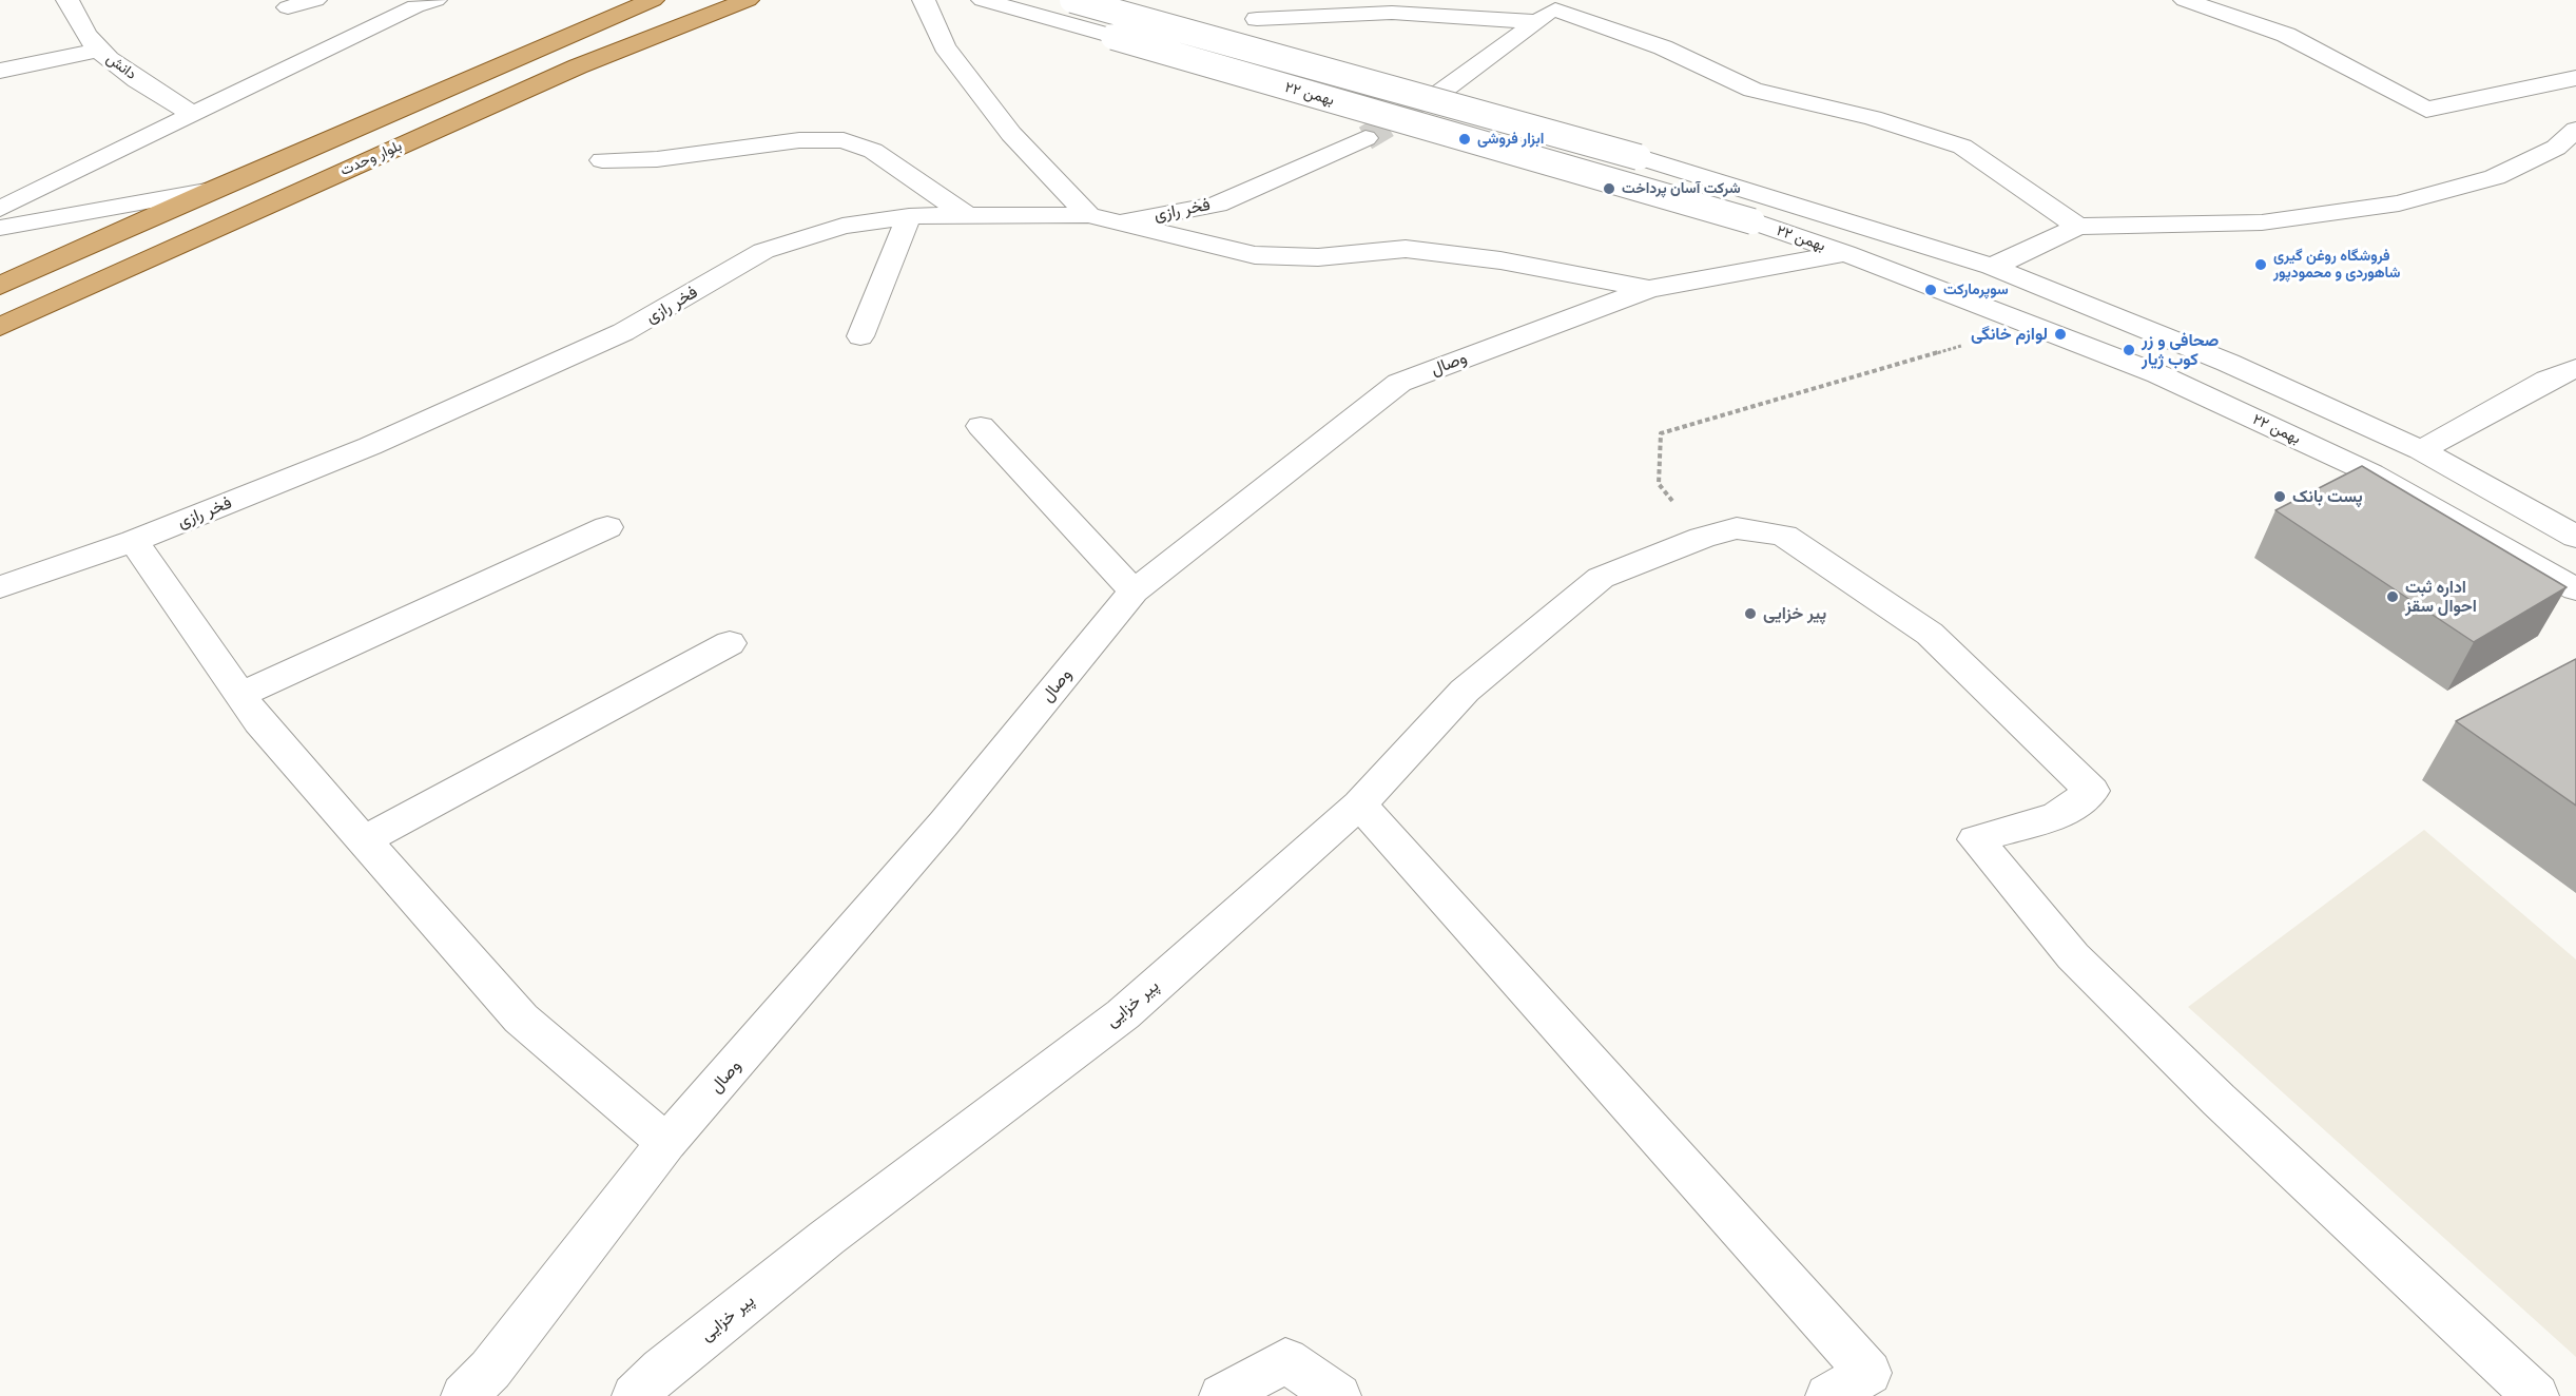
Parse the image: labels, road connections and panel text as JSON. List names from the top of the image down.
{
  "streets": {
    "main road": ["بلوار وحدت"],
    "street": [
      "دانش",
      "۲۲ بهمن",
      "فخر رازی",
      "وصال",
      "پیر خزایی"
    ]
  },
  "crossings": [
    ["۲۲ بهمن", "وصال"]
  ],
  "places": [
    "ابزار فروشی",
    "شرکت آسان پرداخت",
    "فروشگاه روغن گیری شاهوردی و محمودپور",
    "سوپرمارکت",
    "لوازم خانگی",
    "صحافی و زر کوب ژیار",
    "پست بانک",
    "اداره ثبت احوال سقز",
    "پیر خزایی"
  ]
}
